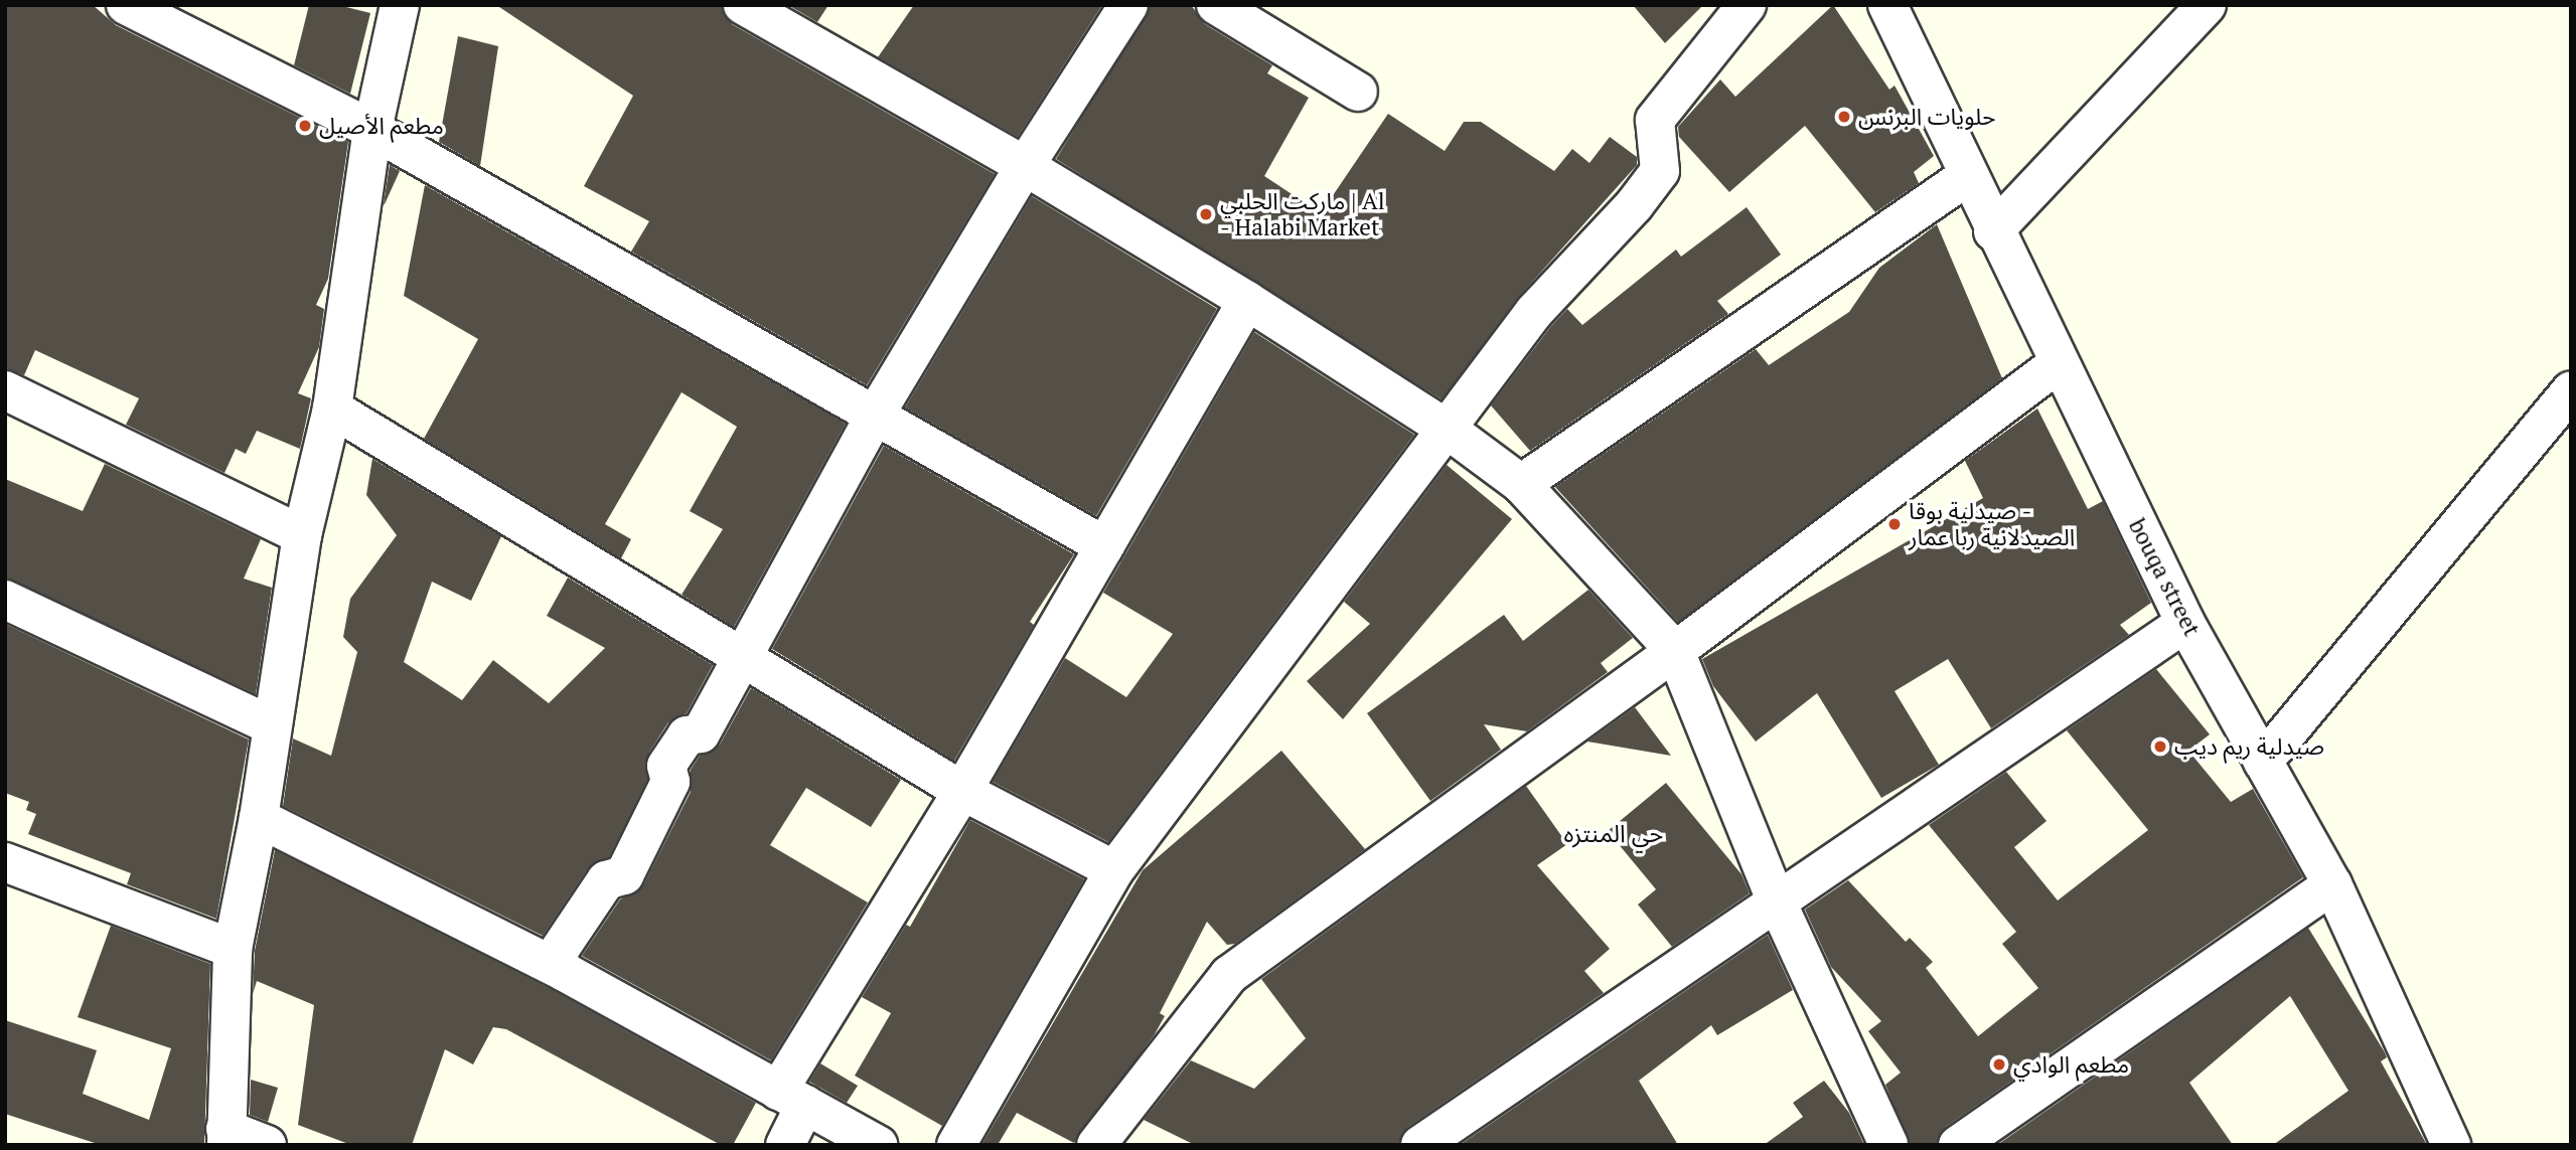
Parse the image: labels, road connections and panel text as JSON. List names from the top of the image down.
{
  "streets": {
    "street": ["bouqa street"]
  },
  "districts": ["حي المنتزه"],
  "places": [
    "حلويات البرنس",
    "مطعم الأصيل",
    "ماركت الحلبي | Al - Halabi Market",
    "صيدلية بوقا - الصيدلانية ربا عمار",
    "صيدلية ريم ديب",
    "مطعم الوادي"
  ]
}
